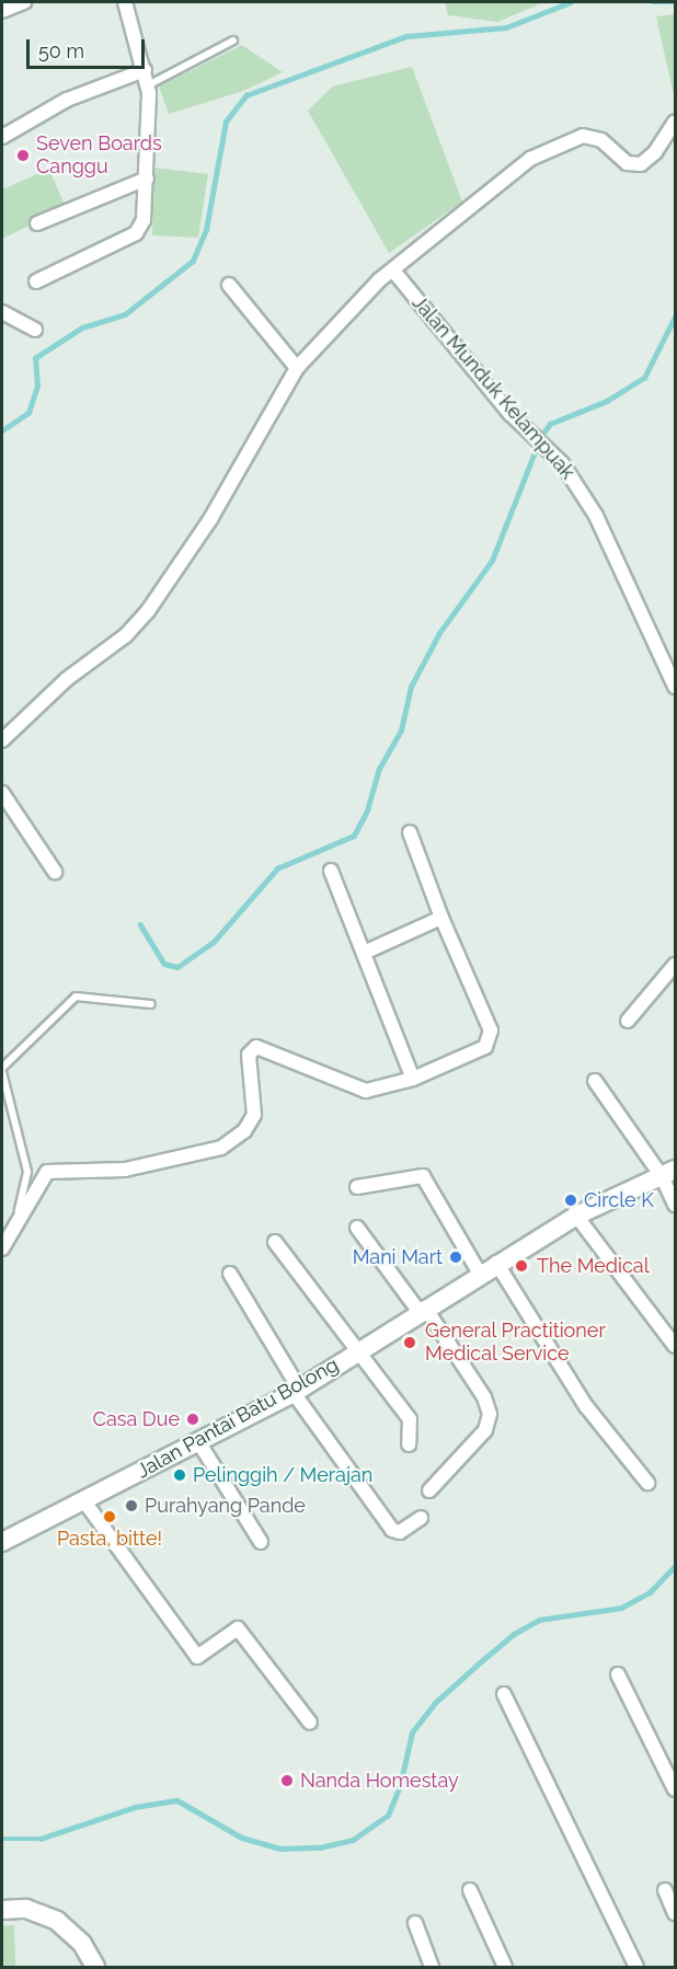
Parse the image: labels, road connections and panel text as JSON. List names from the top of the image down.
{
  "streets": {
    "street": ["Jalan Munduk Kelampuak", "Jalan Pantai Batu Bolong"]
  },
  "places": [
    "Seven Boards Canggu",
    "Circle K",
    "Mani Mart",
    "The Medical",
    "General Practitioner Medical Service",
    "Casa Due",
    "Pelinggih / Merajan",
    "Purahyang Pande",
    "Pasta, bitte!",
    "Nanda Homestay"
  ],
  "scale_bar": "50 m"
}
